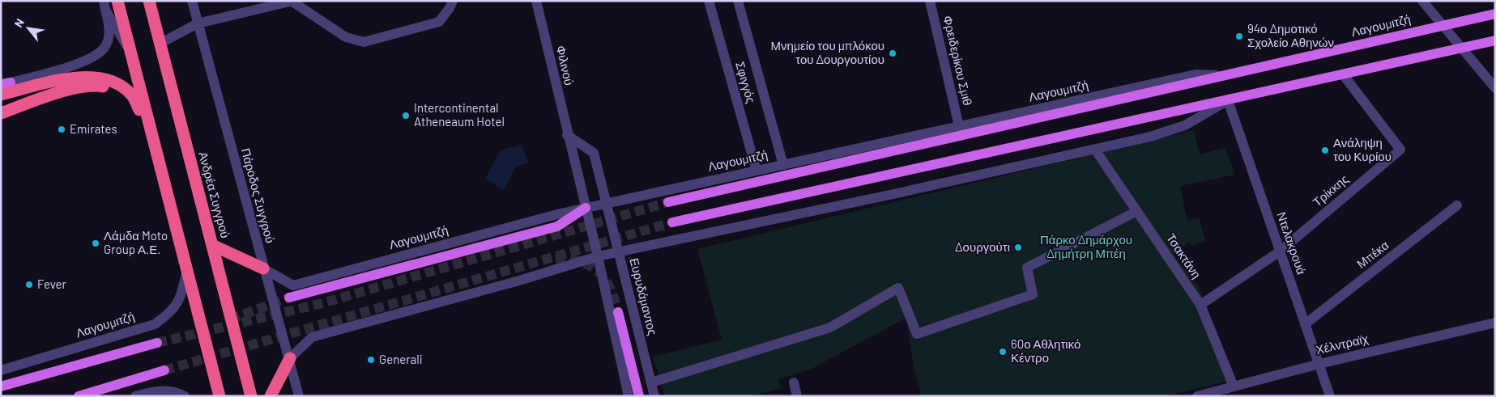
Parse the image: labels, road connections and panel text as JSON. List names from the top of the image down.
{
  "streets": {
    "highway": ["Ανδρέα Συγγρού"],
    "main road": ["Λαγουμιτζή"],
    "street": [
      "Φρειδερίκου Σμιθ",
      "Φιλινού",
      "Σφιγγός",
      "Τρίκκης",
      "Πάροδος Συγγρού",
      "Ντελακρουά",
      "Μπέκα",
      "Τσακτάνη",
      "Ευρυδάμαντος",
      "Χέλντραϊχ"
    ]
  },
  "crossings": [
    ["Λαγουμιτζή", "Φρειδερίκου Σμιθ"],
    ["Λαγουμιτζή", "Φιλινού"],
    ["Λαγουμιτζή", "Σφιγγός"],
    ["Λαγουμιτζή", "Πάροδος Συγγρού"],
    ["Λαγουμιτζή", "Ευρυδάμαντος"],
    ["Τρίκκης", "Ντελακρουά"],
    ["Ντελακρουά", "Μπέκα"],
    ["Ντελακρουά", "Χέλντραϊχ"],
    ["Τσακτάνη", "Χέλντραϊχ"]
  ],
  "parks": ["Πάρκο Δημάρχου Δημήτρη Μπέη"],
  "places": [
    "94ο Δημοτικό Σχολείο Αθηνών",
    "Μνημείο του μπλόκου του Δουργουτίου",
    "Intercontinental Atheneaum Hotel",
    "Emirates",
    "Ανάληψη του Κυρίου",
    "Λάμδα Moto Group Α.Ε.",
    "Δουργούτι",
    "Fever",
    "60ο Αθλητικό Κέντρο",
    "Generali"
  ],
  "north": "top left"
}
